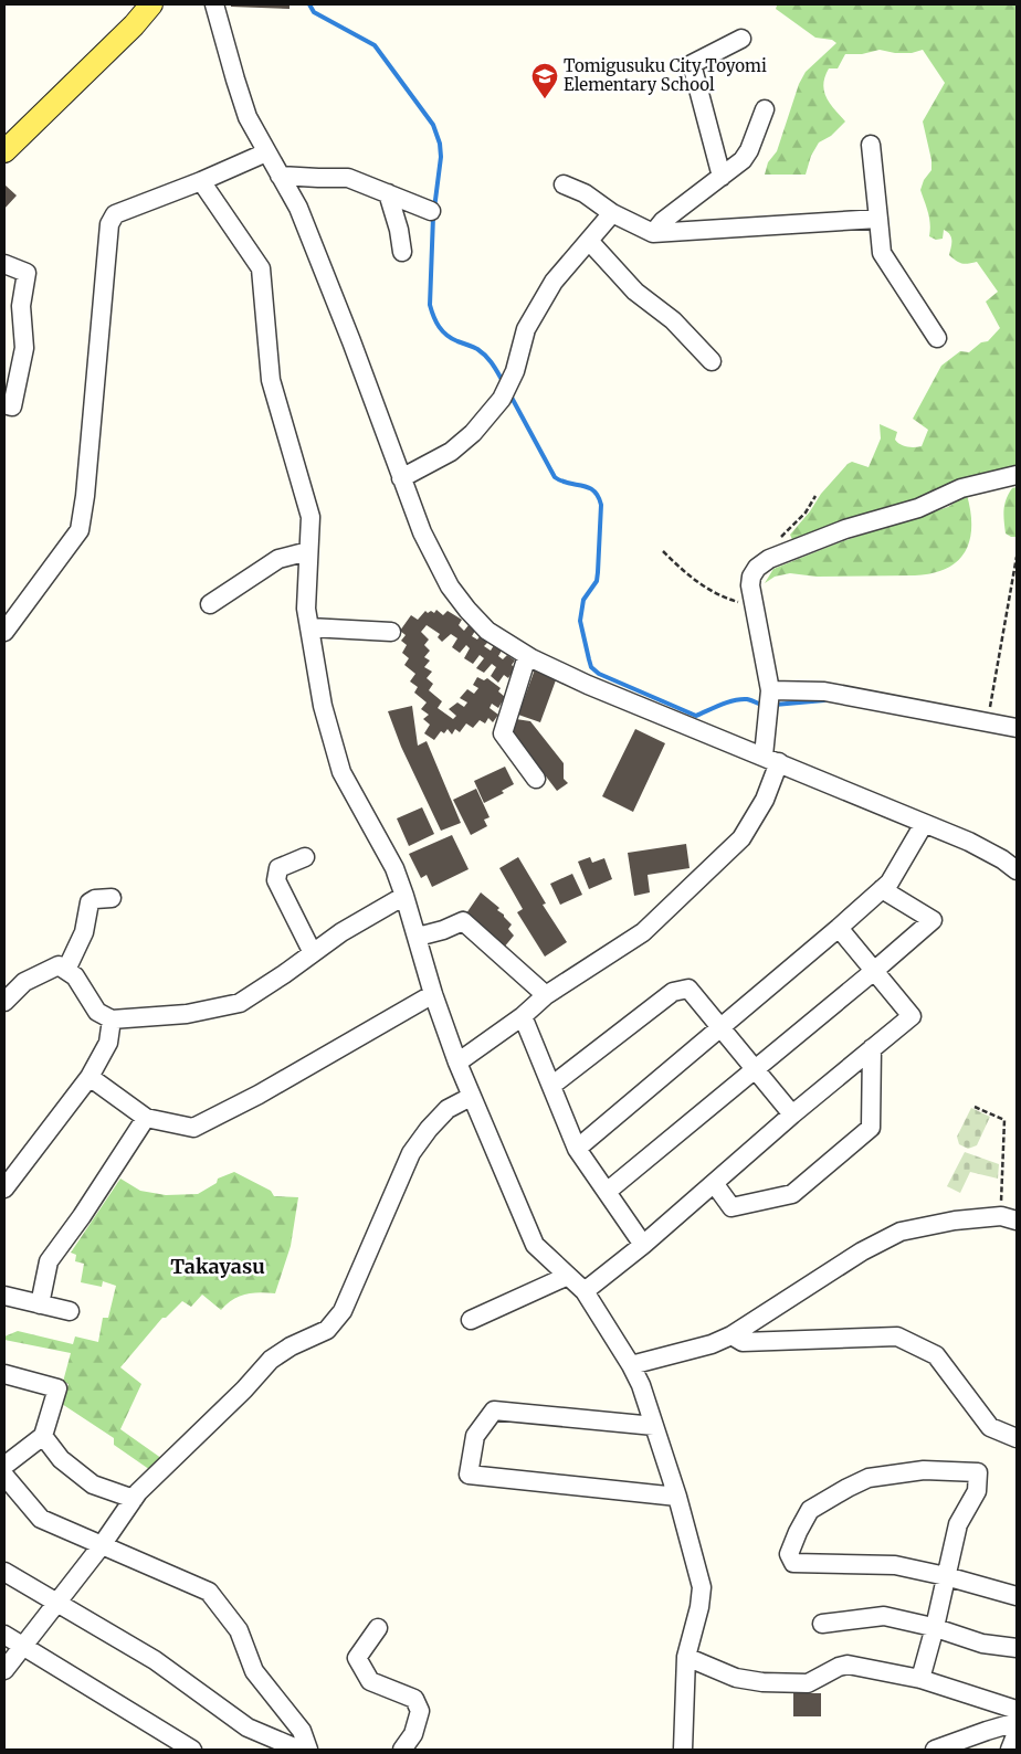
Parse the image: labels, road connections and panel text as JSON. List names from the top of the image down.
{
  "districts": ["Takayasu"],
  "places": {
    "school or university": ["Tomigusuku City Toyomi Elementary School"]
  }
}
